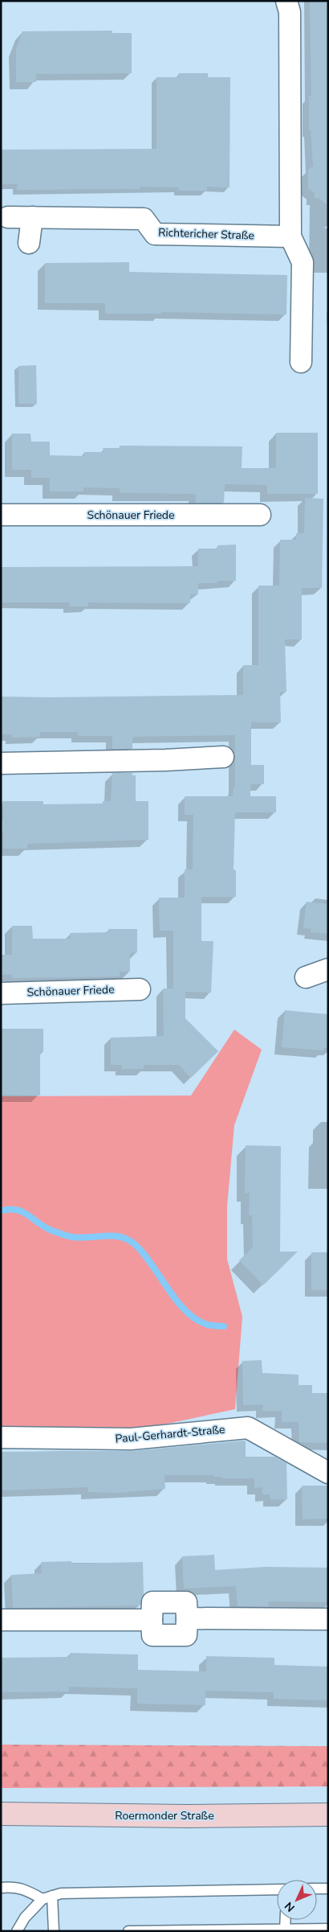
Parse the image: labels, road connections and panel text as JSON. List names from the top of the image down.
{
  "streets": {
    "main road": ["Roermonder Straße"],
    "street": ["Richtericher Straße", "Schönauer Friede", "Paul-Gerhardt-Straße"]
  },
  "north": "bottom left"
}
